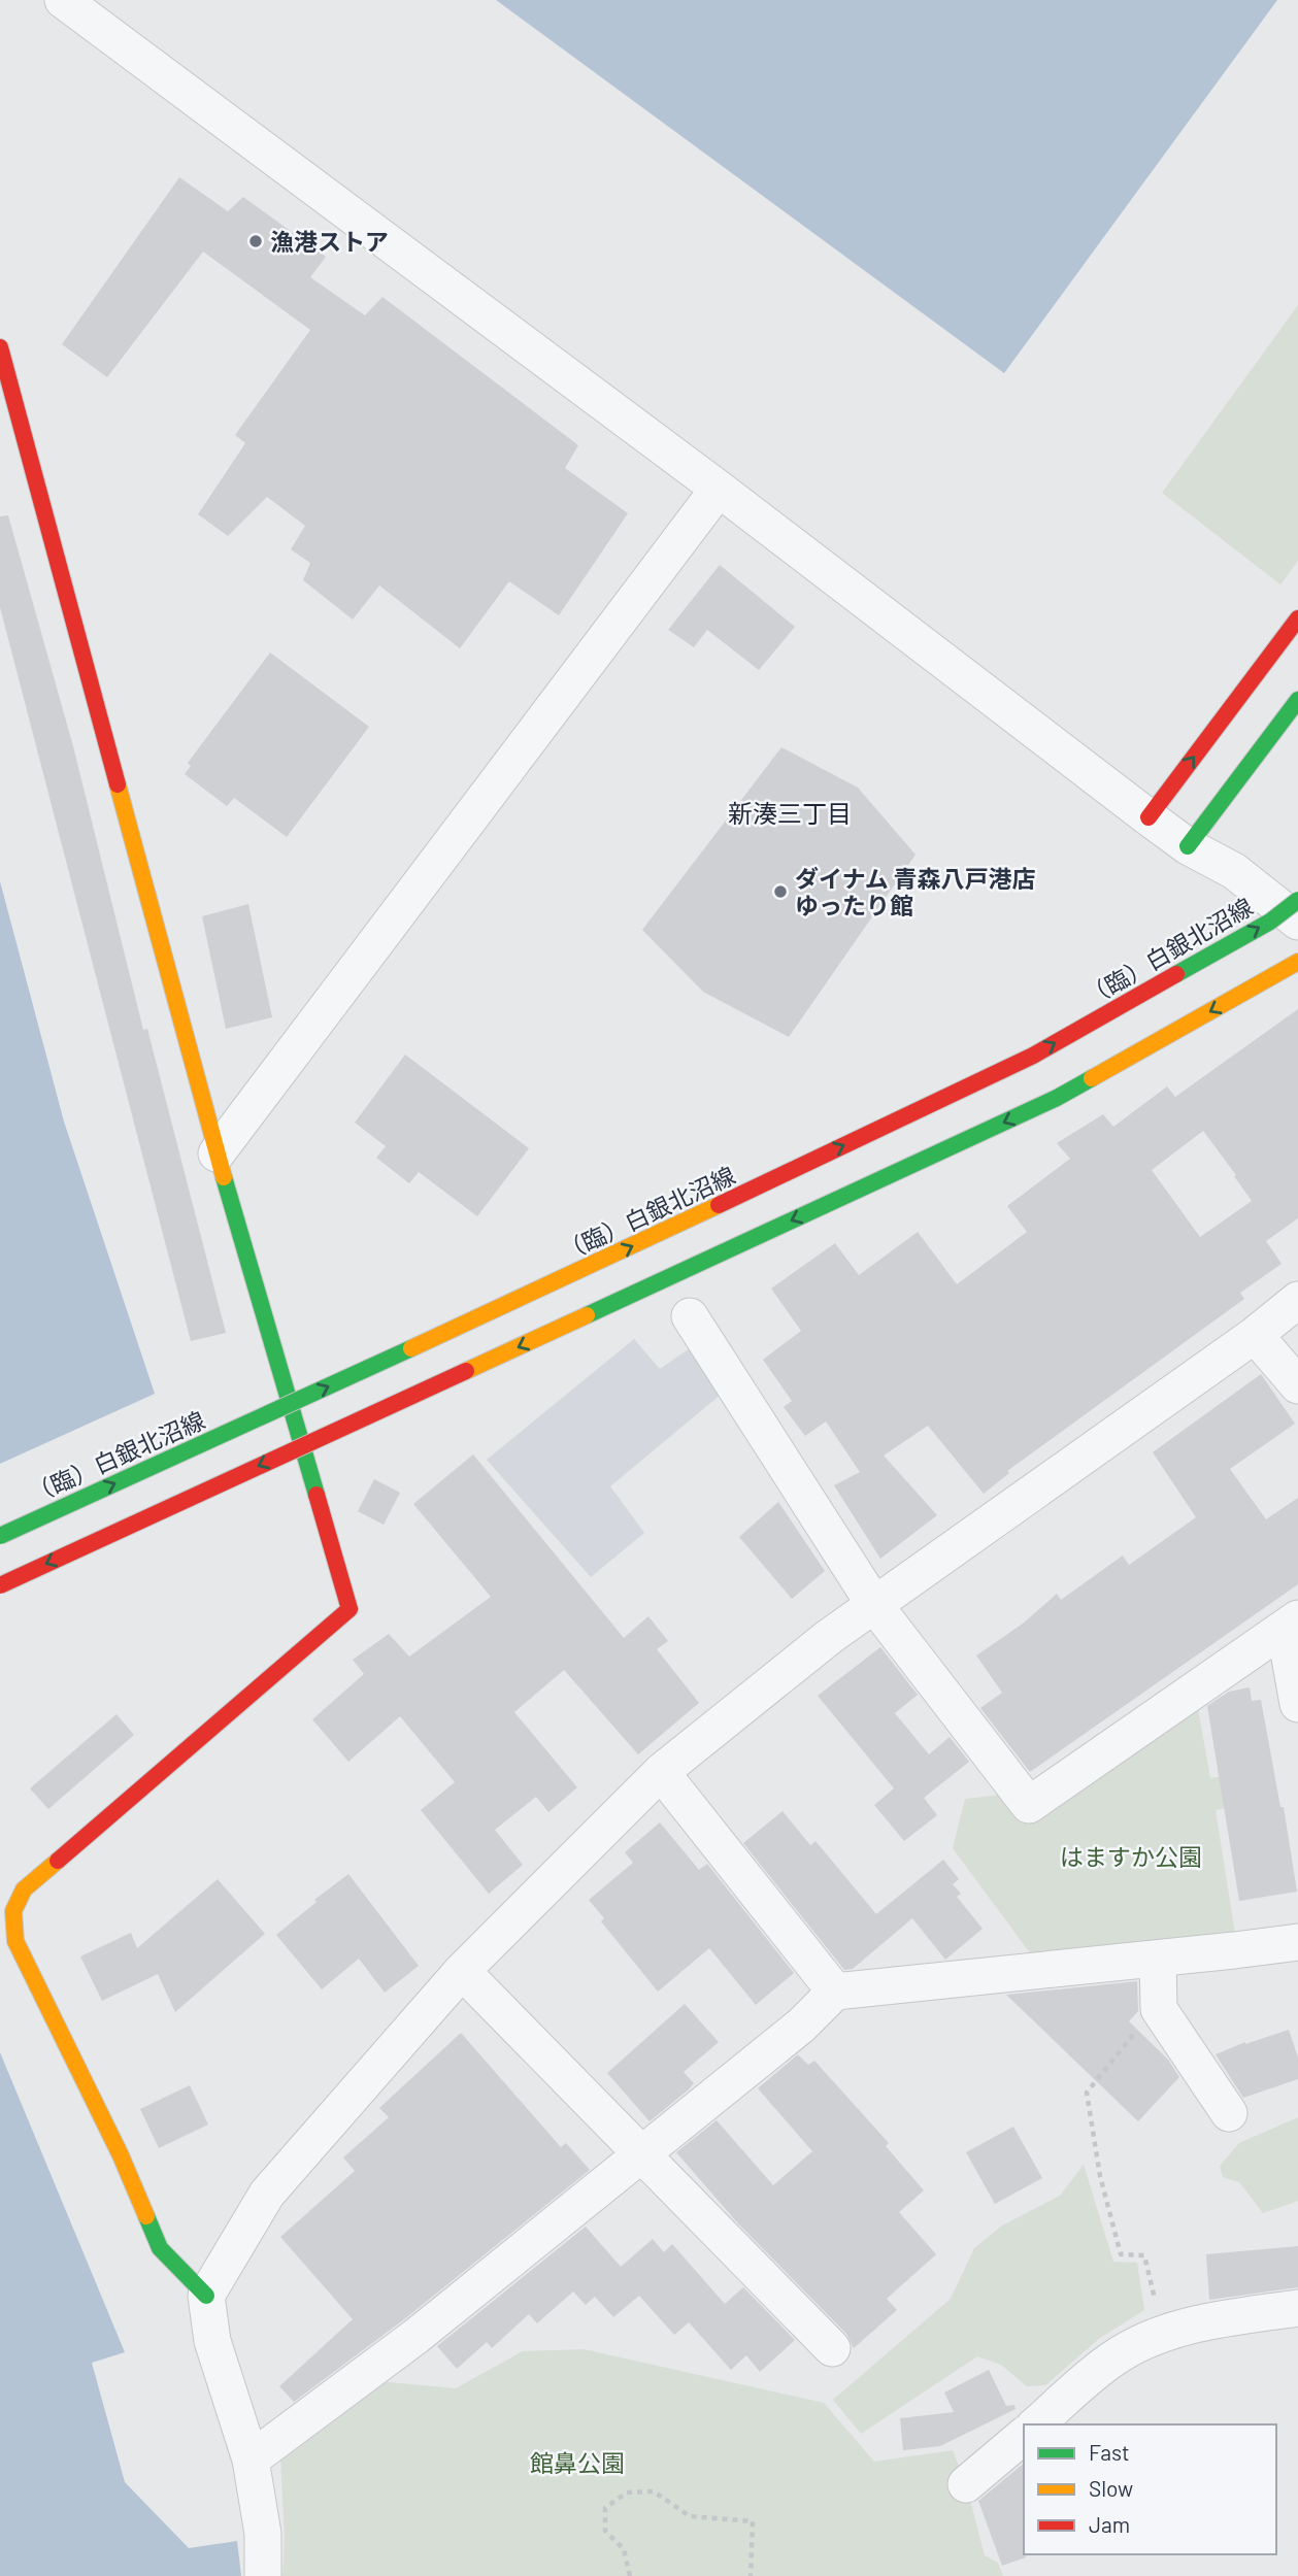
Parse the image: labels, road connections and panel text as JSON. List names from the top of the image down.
{
  "streets": {
    "street": ["（臨）白銀北沼線"]
  },
  "districts": ["新湊三丁目"],
  "parks": ["はますか公園", "館鼻公園"],
  "places": ["漁港ストア", "ダイナム 青森八戸港店 ゆったり館"],
  "legend": ["Fast", "Slow", "Jam"]
}
